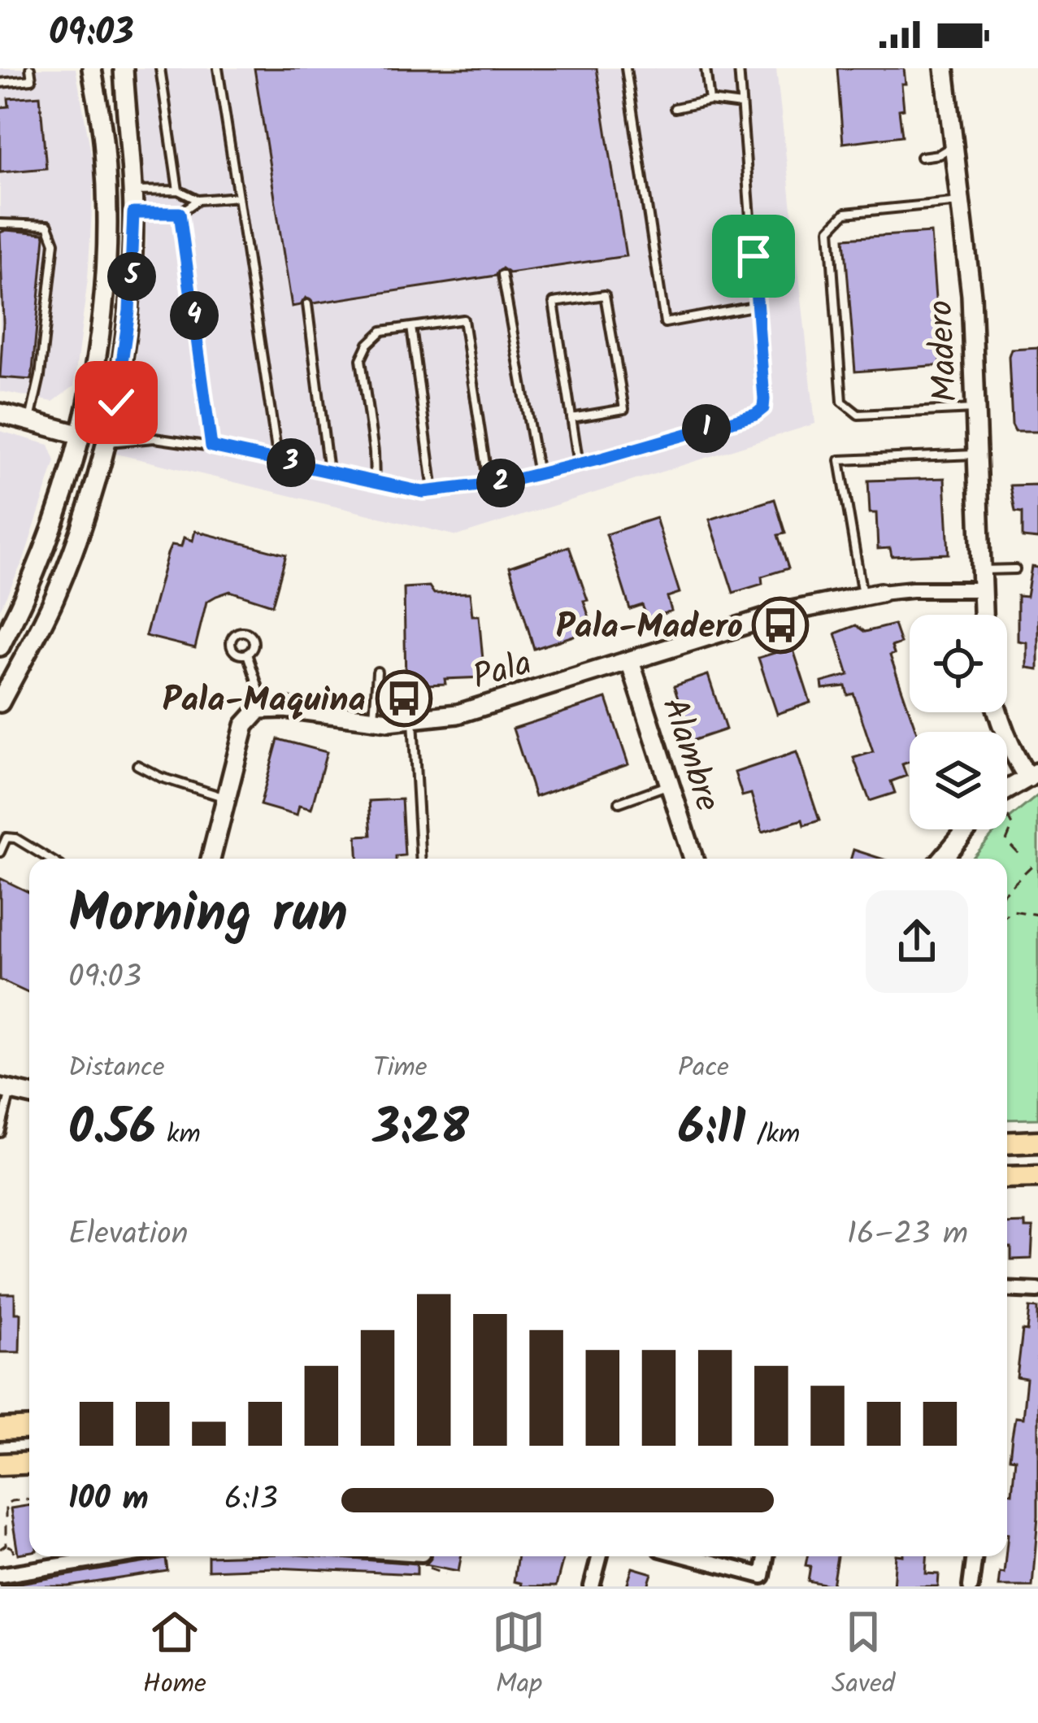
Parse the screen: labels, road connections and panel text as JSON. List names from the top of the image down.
{
  "streets": {
    "street": ["Madero", "Pala", "Alambre"]
  },
  "crossings": [
    ["Madero", "Pala"],
    ["Pala", "Alambre"]
  ],
  "places": {
    "bus stop": ["Pala-Madero", "Pala-Maquina"]
  },
  "page": {
    "status": "09:03",
    "pins": [
      "5",
      "4",
      "1",
      "3",
      "2"
    ],
    "heading": ["Morning run", "09:03"],
    "stats": [
      ["Distance", "0.56 km"],
      ["Time", "3:28"],
      ["Pace", "6:11 /km"]
    ],
    "chart": ["Elevation", "16–23 m"],
    "list": [
      {
        "name": "100 m",
        "note": "6:13"
      }
    ],
    "tabs": ["Home", "Map", "Saved"]
  }
}
